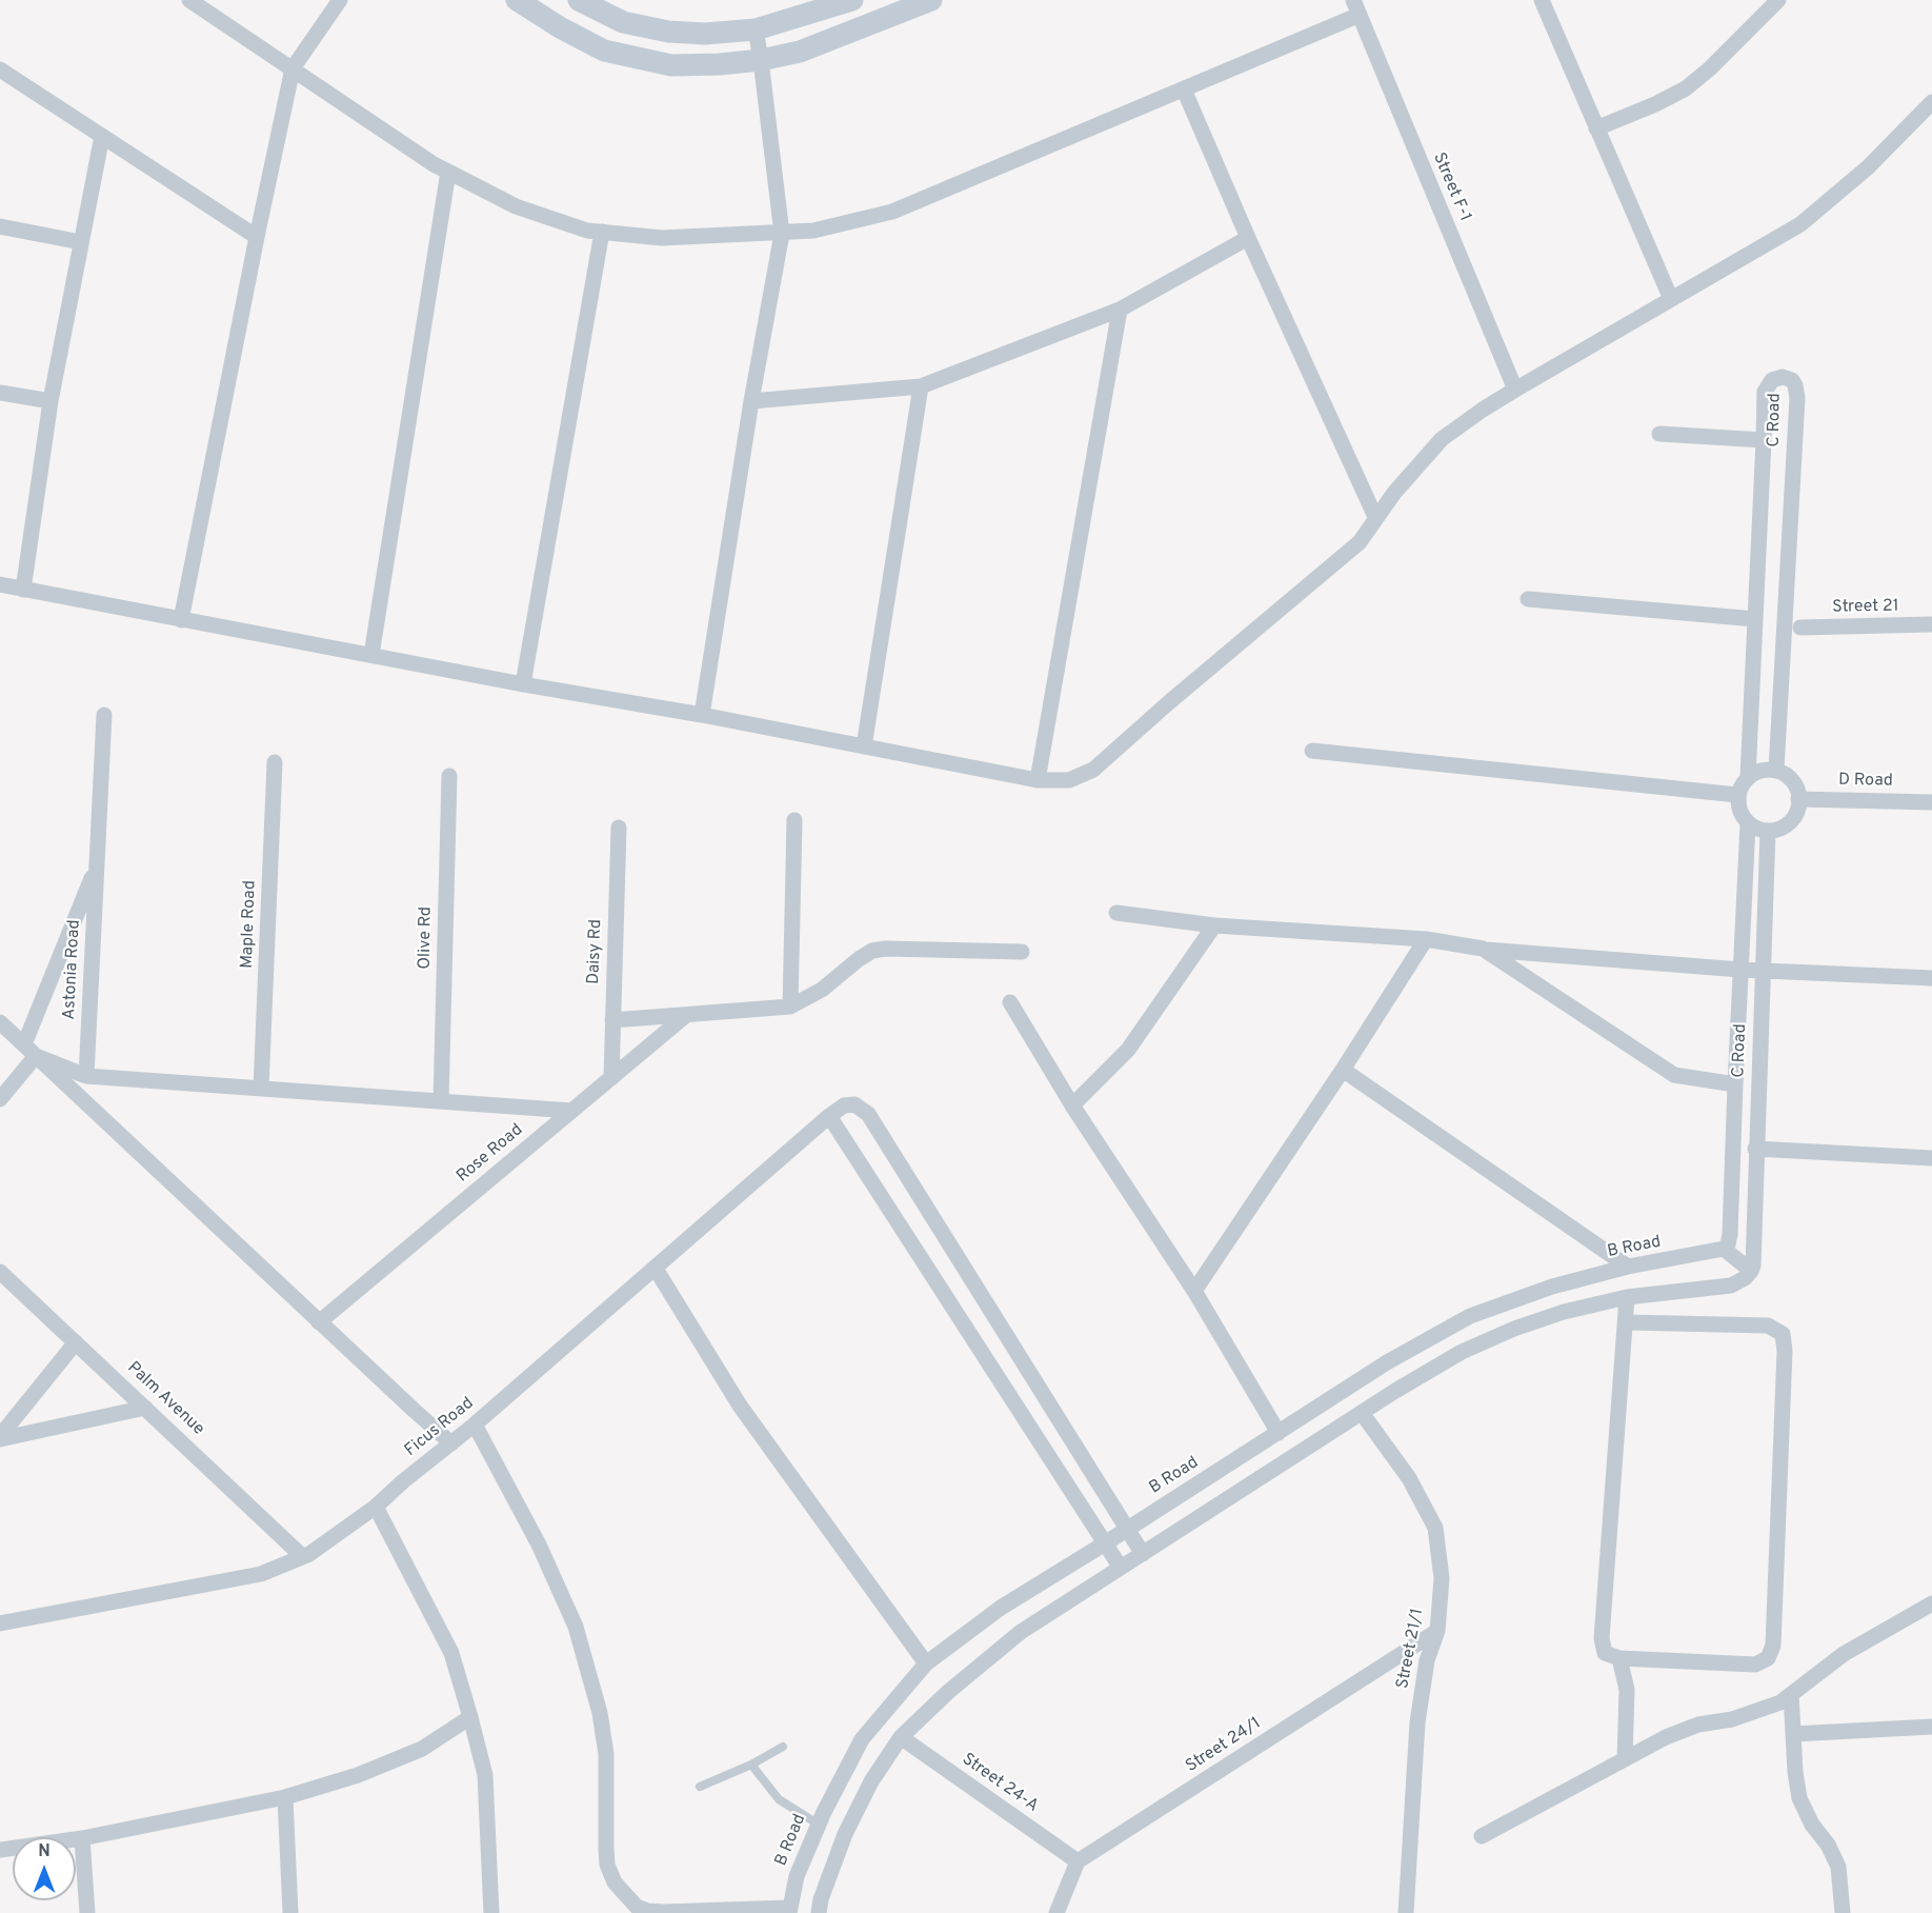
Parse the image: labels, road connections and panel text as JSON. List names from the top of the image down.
{
  "streets": {
    "street": [
      "Street F-1",
      "C Road",
      "Street 21",
      "D Road",
      "Maple Road",
      "Olive Rd",
      "Daisy Rd",
      "Astonia Road",
      "Rose Road",
      "B Road",
      "Palm Avenue",
      "Ficus Road",
      "Street 21/1",
      "Street 24/1",
      "Street 24-A"
    ]
  },
  "crossings": [
    ["C Road", "D Road"],
    ["C Road", "B Road"],
    ["Daisy Rd", "Rose Road"],
    ["Palm Avenue", "Ficus Road"],
    ["Street 21/1", "Street 24/1"],
    ["Street 24/1", "Street 24-A"]
  ],
  "north": "top"
}
